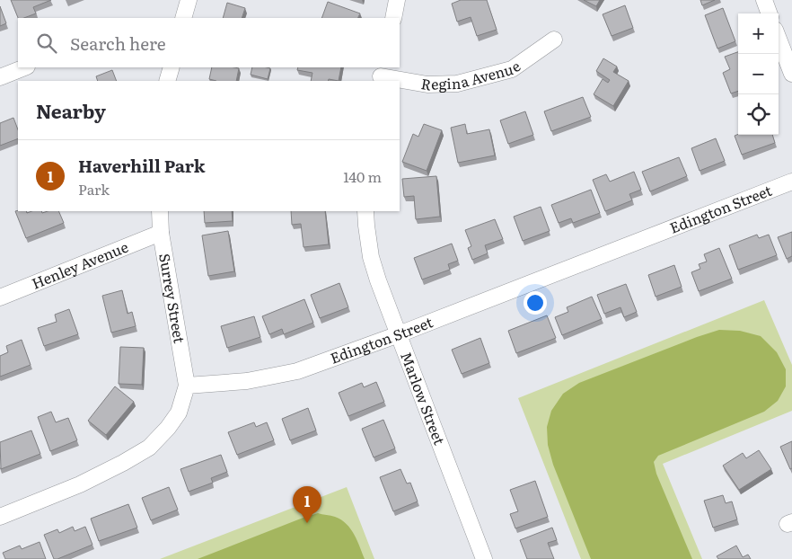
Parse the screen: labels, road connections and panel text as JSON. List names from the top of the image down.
{
  "streets": {
    "street": [
      "Regina Avenue",
      "Edington Street",
      "Henley Avenue",
      "Surrey Street",
      "Marlow Street"
    ]
  },
  "crossings": [
    ["Edington Street", "Surrey Street"],
    ["Edington Street", "Marlow Street"],
    ["Henley Avenue", "Surrey Street"]
  ],
  "page": {
    "map_buttons": ["+", "−"],
    "search": "Search here",
    "heading": "Nearby",
    "list": [
      {
        "mark": "1",
        "name": "Haverhill Park",
        "note": "Park",
        "value": "140 m"
      }
    ],
    "pins": "1"
  }
}
